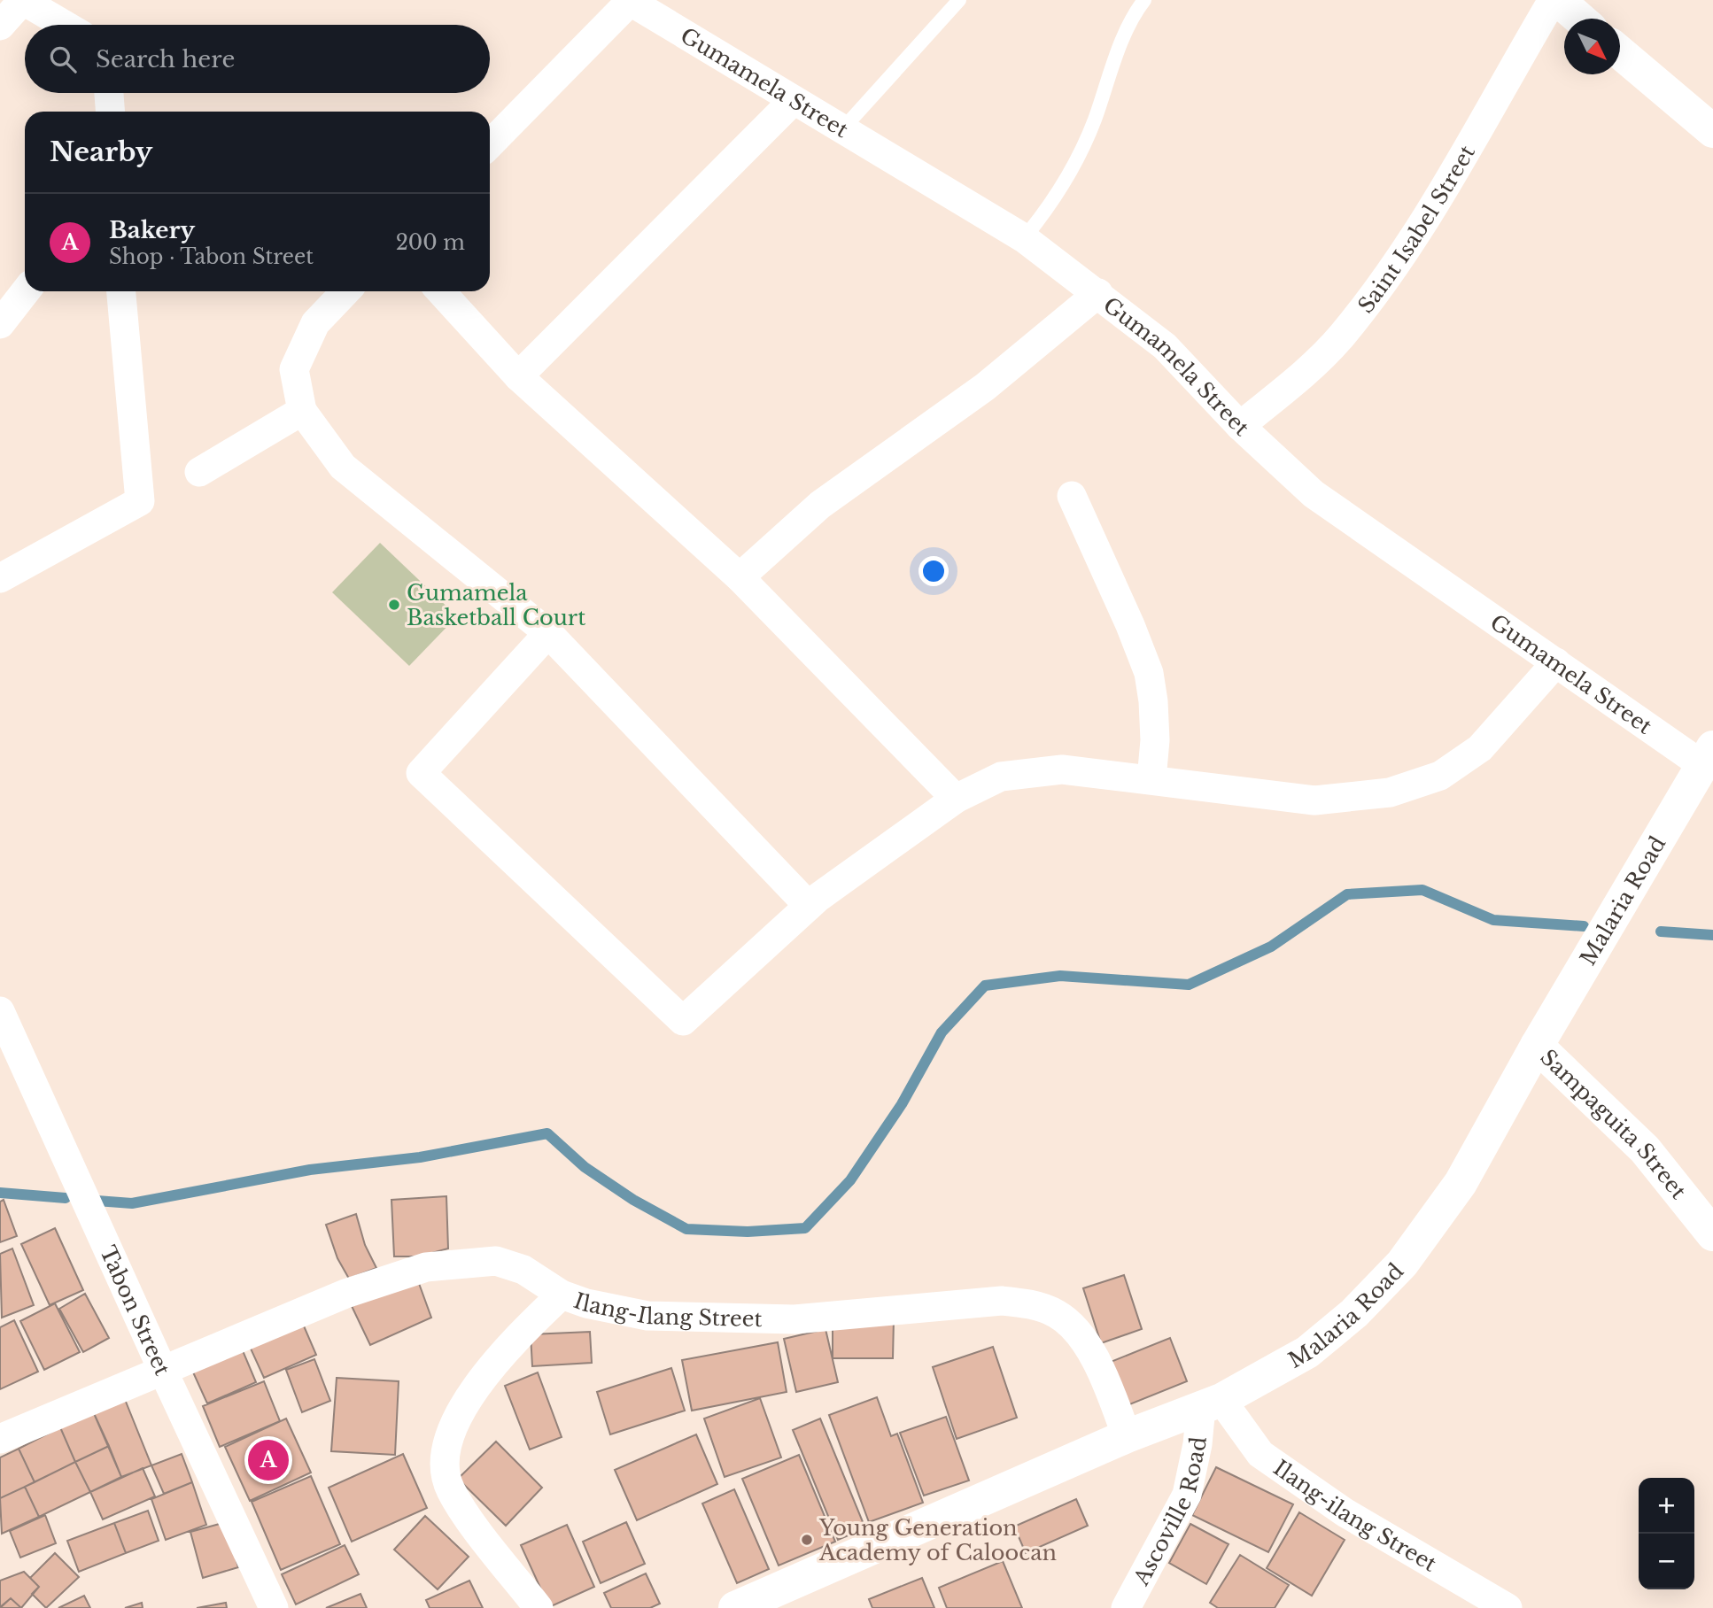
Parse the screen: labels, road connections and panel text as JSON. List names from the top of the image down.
{
  "streets": {
    "main road": ["Malaria Road", "Sampaguita Street"],
    "street": [
      "Gumamela Street",
      "Saint Isabel Street",
      "Ilang-Ilang Street",
      "Tabon Street",
      "Ascoville Road",
      "Ilang-ilang Street"
    ]
  },
  "crossings": [
    ["Gumamela Street", "Saint Isabel Street"],
    ["Gumamela Street", "Malaria Road"],
    ["Malaria Road", "Sampaguita Street"],
    ["Malaria Road", "Ilang-Ilang Street"],
    ["Malaria Road", "Ascoville Road"],
    ["Malaria Road", "Ilang-ilang Street"],
    ["Ilang-Ilang Street", "Tabon Street"],
    ["Ascoville Road", "Ilang-ilang Street"]
  ],
  "places": ["Gumamela Basketball Court", "Young Generation Academy of Caloocan"],
  "north": "bottom right",
  "page": {
    "search": "Search here",
    "heading": "Nearby",
    "list": [
      {
        "mark": "A",
        "name": "Bakery",
        "note": "Shop · Tabon Street",
        "value": "200 m"
      }
    ],
    "pins": "A",
    "map_buttons": ["+", "−"]
  }
}
